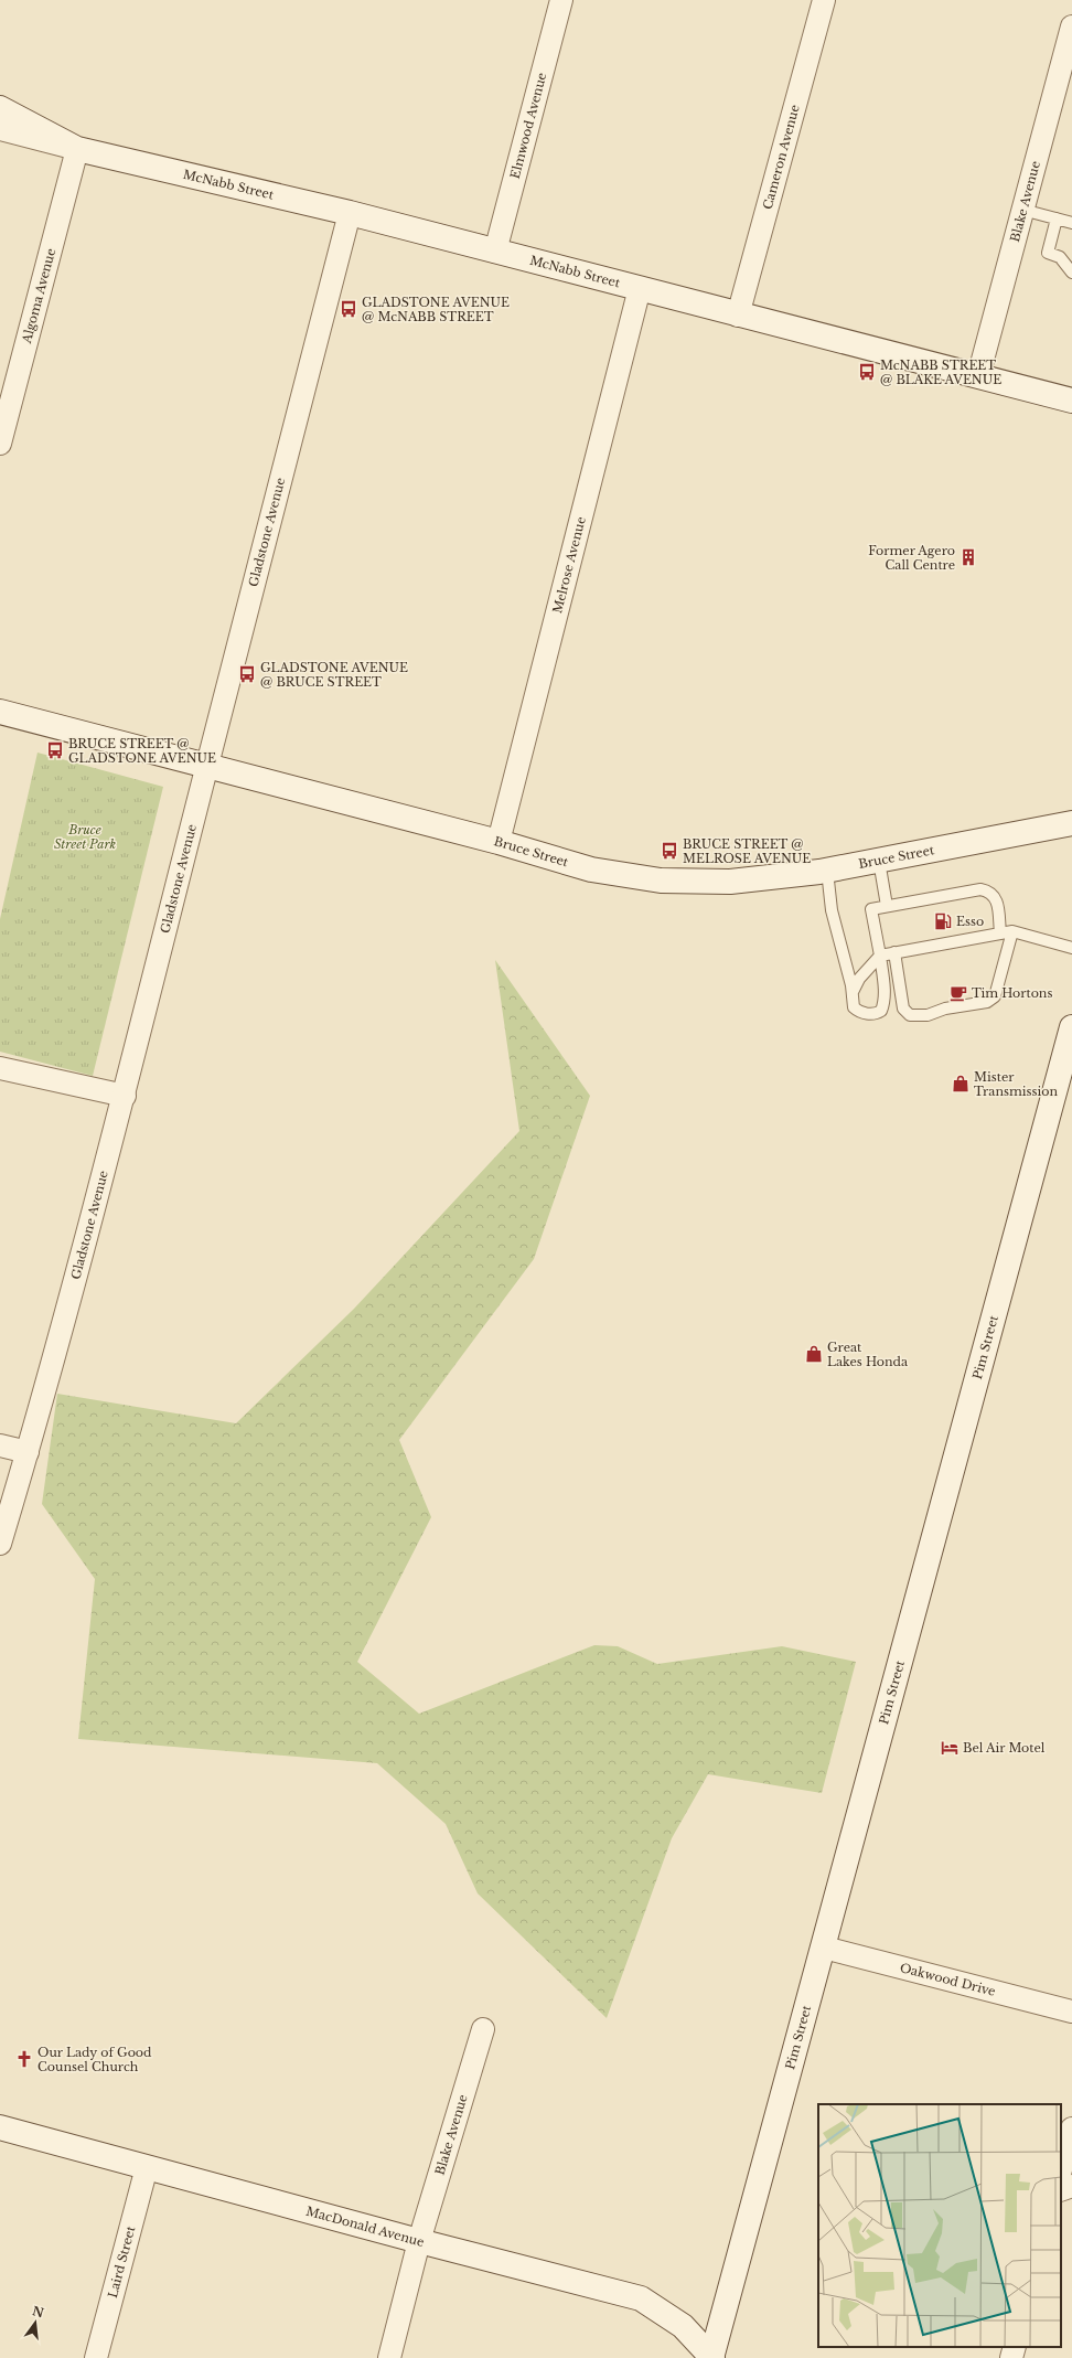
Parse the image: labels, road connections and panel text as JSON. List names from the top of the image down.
{
  "streets": {
    "main road": [
      "McNabb Street",
      "Bruce Street",
      "Pim Street",
      "MacDonald Avenue"
    ],
    "street": [
      "Elmwood Avenue",
      "Cameron Avenue",
      "Blake Avenue",
      "Algoma Avenue",
      "Gladstone Avenue",
      "Melrose Avenue",
      "Oakwood Drive",
      "Laird Street"
    ]
  },
  "crossings": [
    ["Elmwood Avenue", "McNabb Street"],
    ["Cameron Avenue", "McNabb Street"],
    ["McNabb Street", "Blake Avenue"],
    ["McNabb Street", "Algoma Avenue"],
    ["McNabb Street", "Gladstone Avenue"],
    ["McNabb Street", "Melrose Avenue"],
    ["Blake Avenue", "MacDonald Avenue"],
    ["Gladstone Avenue", "Bruce Street"],
    ["Melrose Avenue", "Bruce Street"],
    ["Pim Street", "Oakwood Drive"],
    ["Pim Street", "MacDonald Avenue"],
    ["MacDonald Avenue", "Laird Street"]
  ],
  "parks": ["Bruce Street Park"],
  "places": {
    "bus stop": [
      "GLADSTONE AVENUE @ McNABB STREET",
      "McNABB STREET @ BLAKE AVENUE",
      "GLADSTONE AVENUE @ BRUCE STREET",
      "BRUCE STREET @ GLADSTONE AVENUE",
      "BRUCE STREET @ MELROSE AVENUE"
    ],
    "building": ["Former Agero Call Centre"],
    "fuel station": ["Esso"],
    "cafe": ["Tim Hortons"],
    "shop": ["Mister Transmission", "Great Lakes Honda"],
    "hotel": ["Bel Air Motel"],
    "church": ["Our Lady of Good Counsel Church"]
  },
  "north": "top"
}
